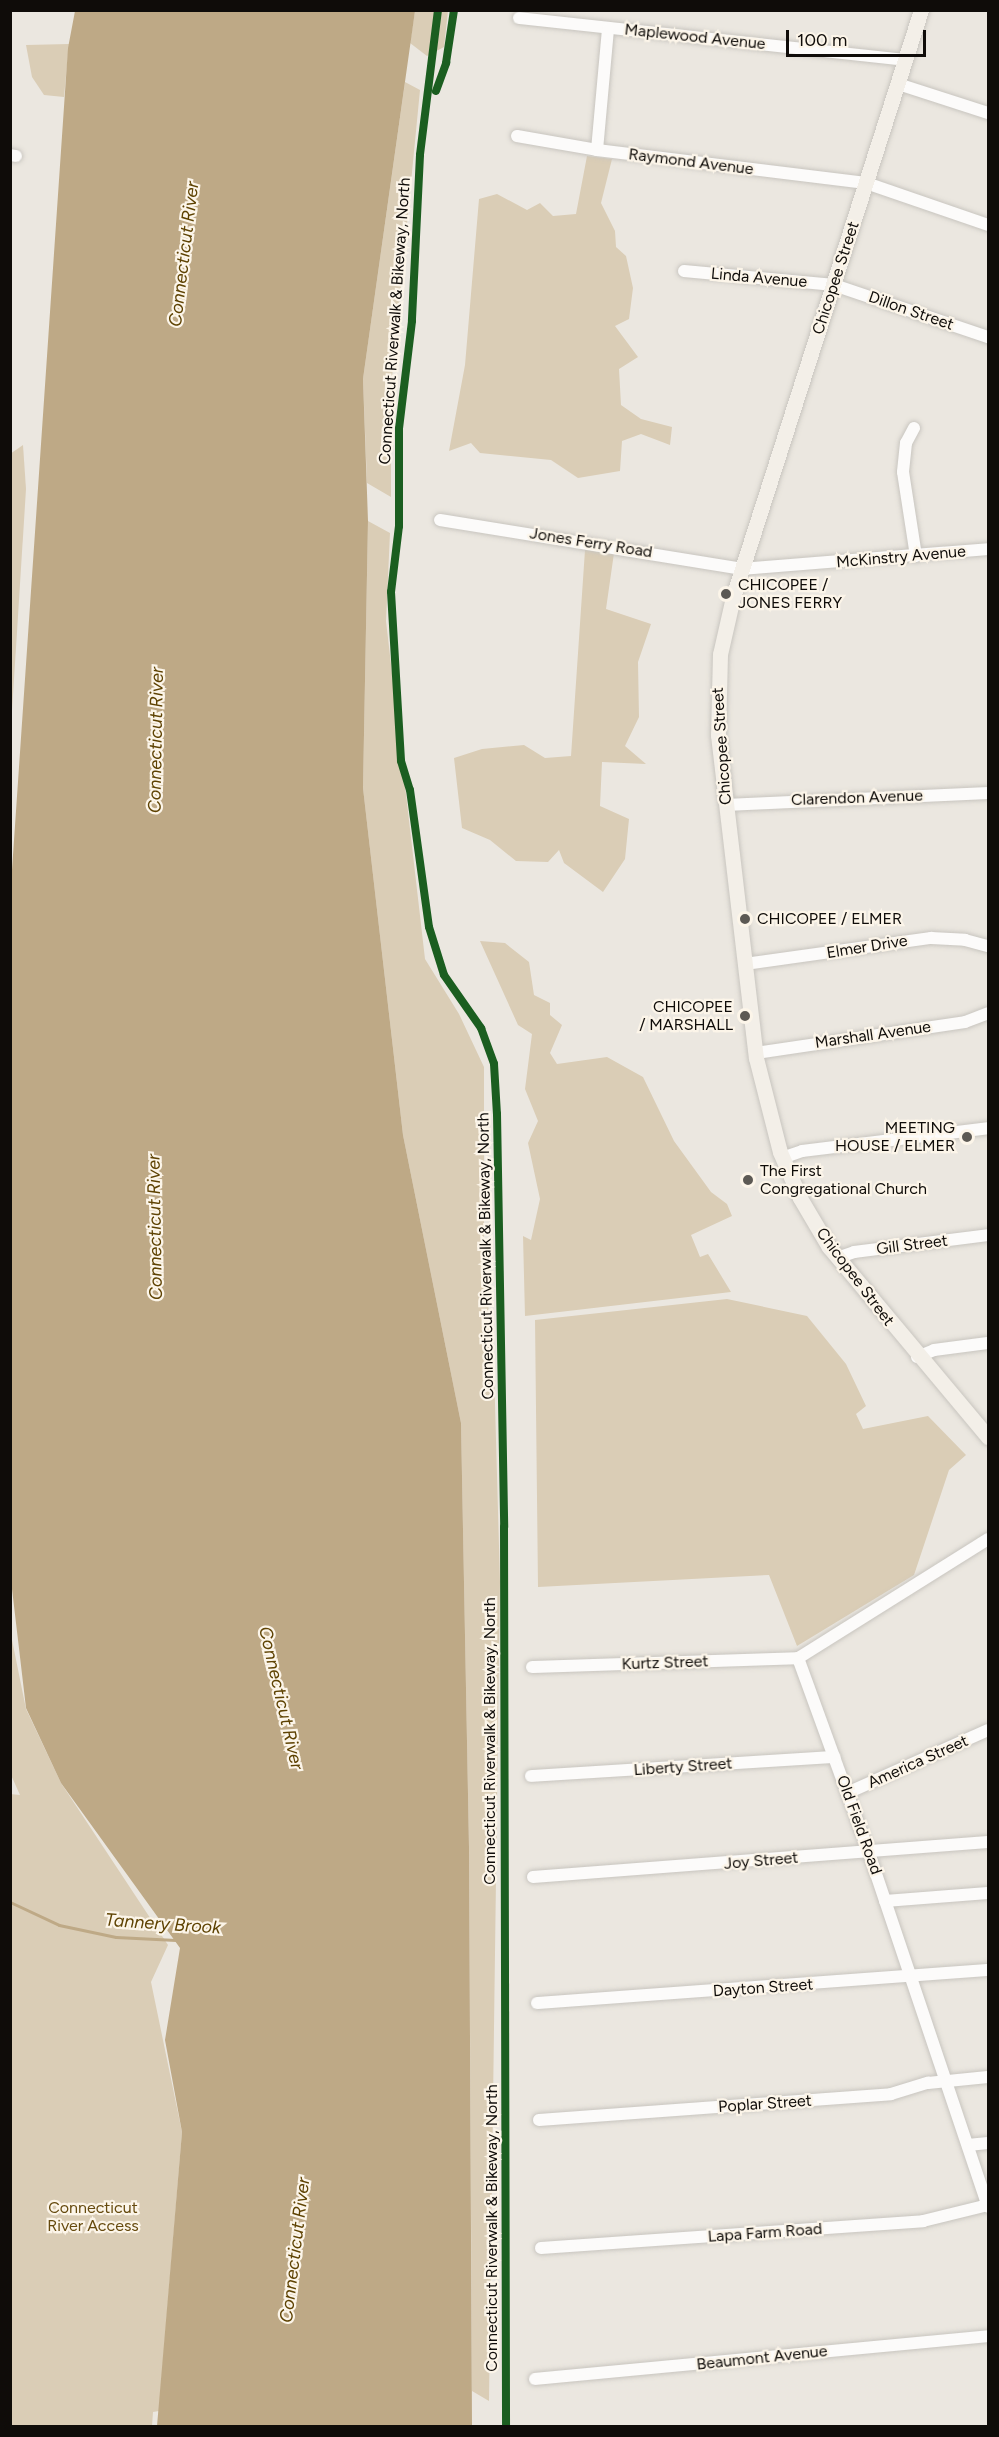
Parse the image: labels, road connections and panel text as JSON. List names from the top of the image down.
{
  "streets": {
    "main road": ["Chicopee Street"],
    "street": [
      "Maplewood Avenue",
      "Raymond Avenue",
      "Linda Avenue",
      "Dillon Street",
      "Jones Ferry Road",
      "McKinstry Avenue",
      "Clarendon Avenue",
      "Elmer Drive",
      "Marshall Avenue",
      "Gill Street",
      "Kurtz Street",
      "America Street",
      "Liberty Street",
      "Old Field Road",
      "Joy Street",
      "Dayton Street",
      "Poplar Street",
      "Lapa Farm Road",
      "Beaumont Avenue"
    ],
    "cycle path": ["Connecticut Riverwalk & Bikeway, North"]
  },
  "crossings": [
    ["Maplewood Avenue", "Chicopee Street"],
    ["Raymond Avenue", "Chicopee Street"],
    ["Linda Avenue", "Chicopee Street"],
    ["Linda Avenue", "Dillon Street"],
    ["Chicopee Street", "Dillon Street"],
    ["Chicopee Street", "Jones Ferry Road"],
    ["Chicopee Street", "McKinstry Avenue"],
    ["Chicopee Street", "Clarendon Avenue"],
    ["Chicopee Street", "Elmer Drive"],
    ["Chicopee Street", "Marshall Avenue"],
    ["Chicopee Street", "Gill Street"],
    ["Jones Ferry Road", "McKinstry Avenue"],
    ["Kurtz Street", "Old Field Road"],
    ["America Street", "Old Field Road"],
    ["Liberty Street", "Old Field Road"],
    ["Old Field Road", "Joy Street"],
    ["Old Field Road", "Dayton Street"],
    ["Old Field Road", "Poplar Street"],
    ["Old Field Road", "Lapa Farm Road"]
  ],
  "water": ["Connecticut River", "Tannery Brook"],
  "parks": ["Connecticut River Access"],
  "places": [
    "CHICOPEE / JONES FERRY",
    "CHICOPEE / ELMER",
    "CHICOPEE / MARSHALL",
    "MEETING HOUSE / ELMER",
    "The First Congregational Church"
  ],
  "scale_bar": "100 m"
}
